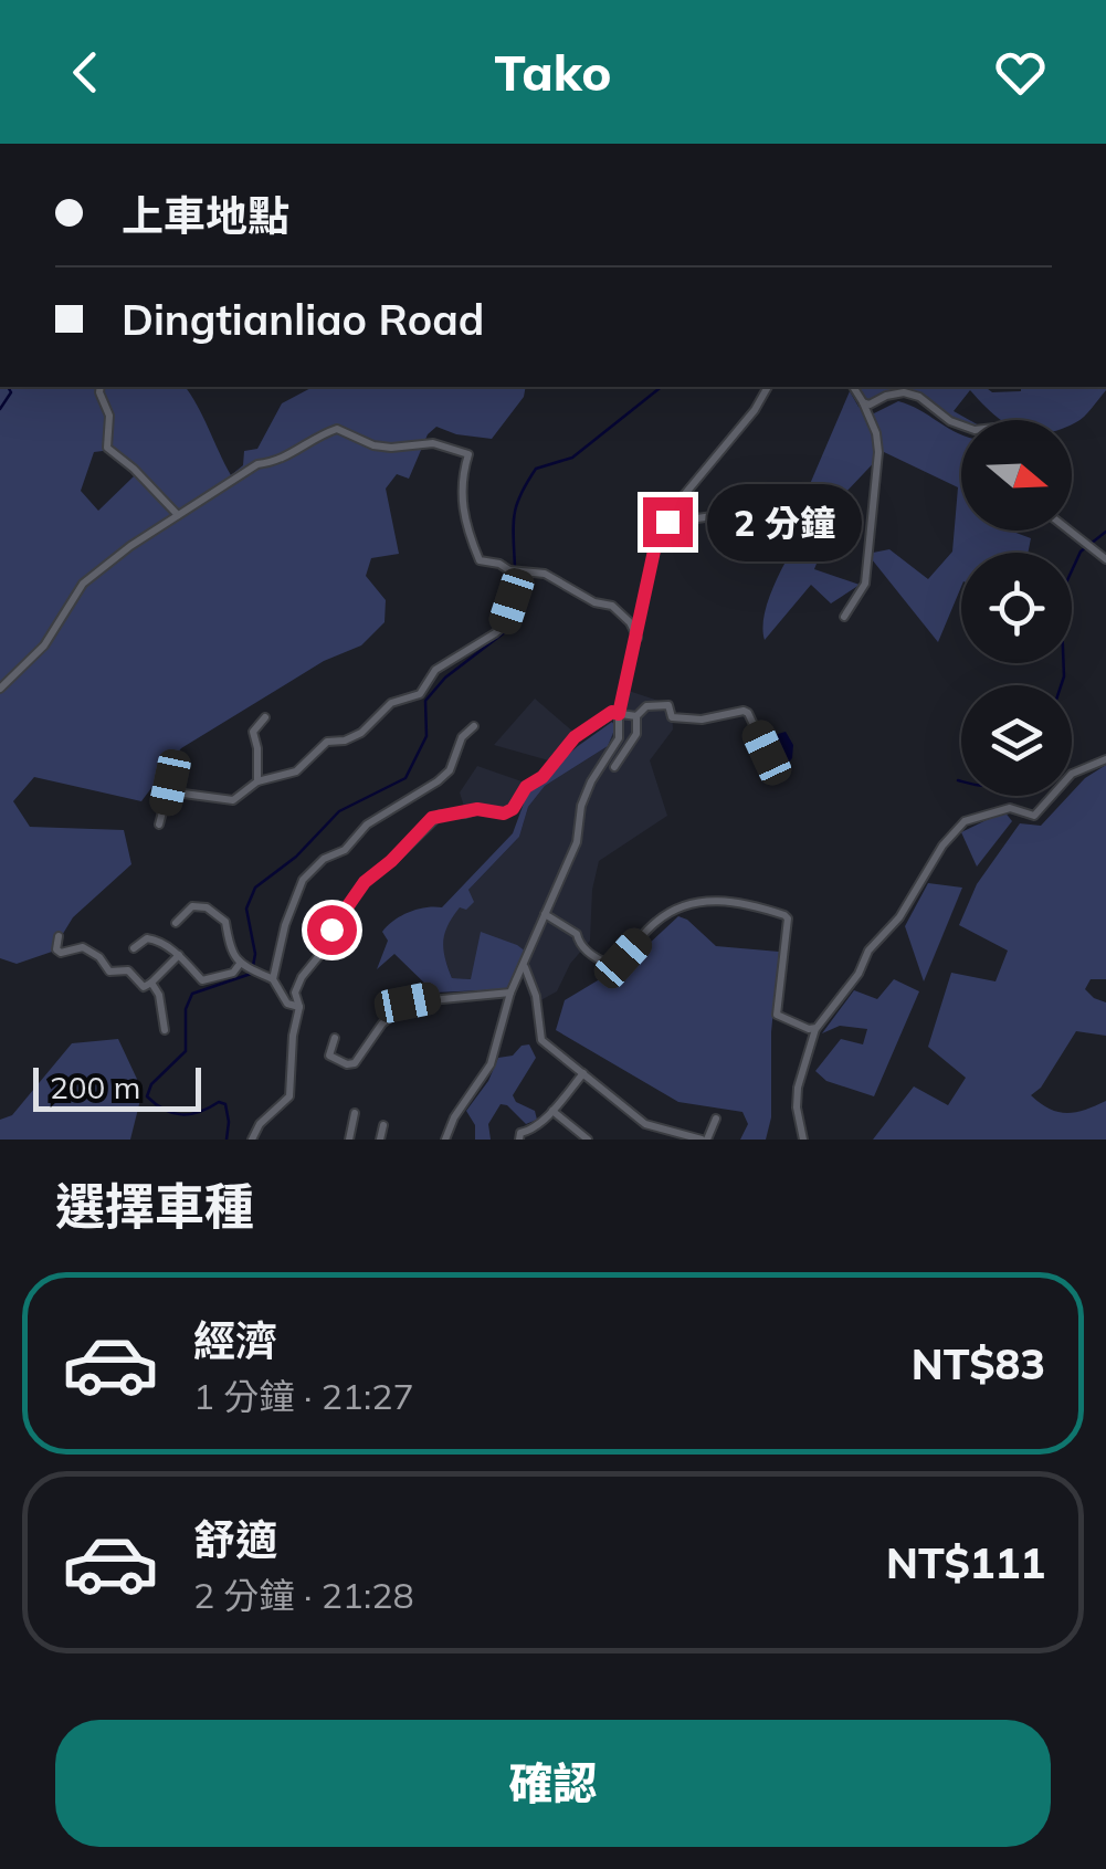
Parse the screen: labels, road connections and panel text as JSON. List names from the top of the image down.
{
  "scale_bar": "200 m",
  "north": "right",
  "page": {
    "header": "Tako",
    "banner": ["上車地點", "Dingtianliao Road"],
    "bubble": "2 分鐘",
    "scale": "200 m",
    "heading": "選擇車種",
    "list": [
      {
        "name": "經濟",
        "note": "1 分鐘 · 21:27",
        "value": "NT$83"
      },
      {
        "name": "舒適",
        "note": "2 分鐘 · 21:28",
        "value": "NT$111"
      }
    ],
    "buttons": "確認"
  }
}
